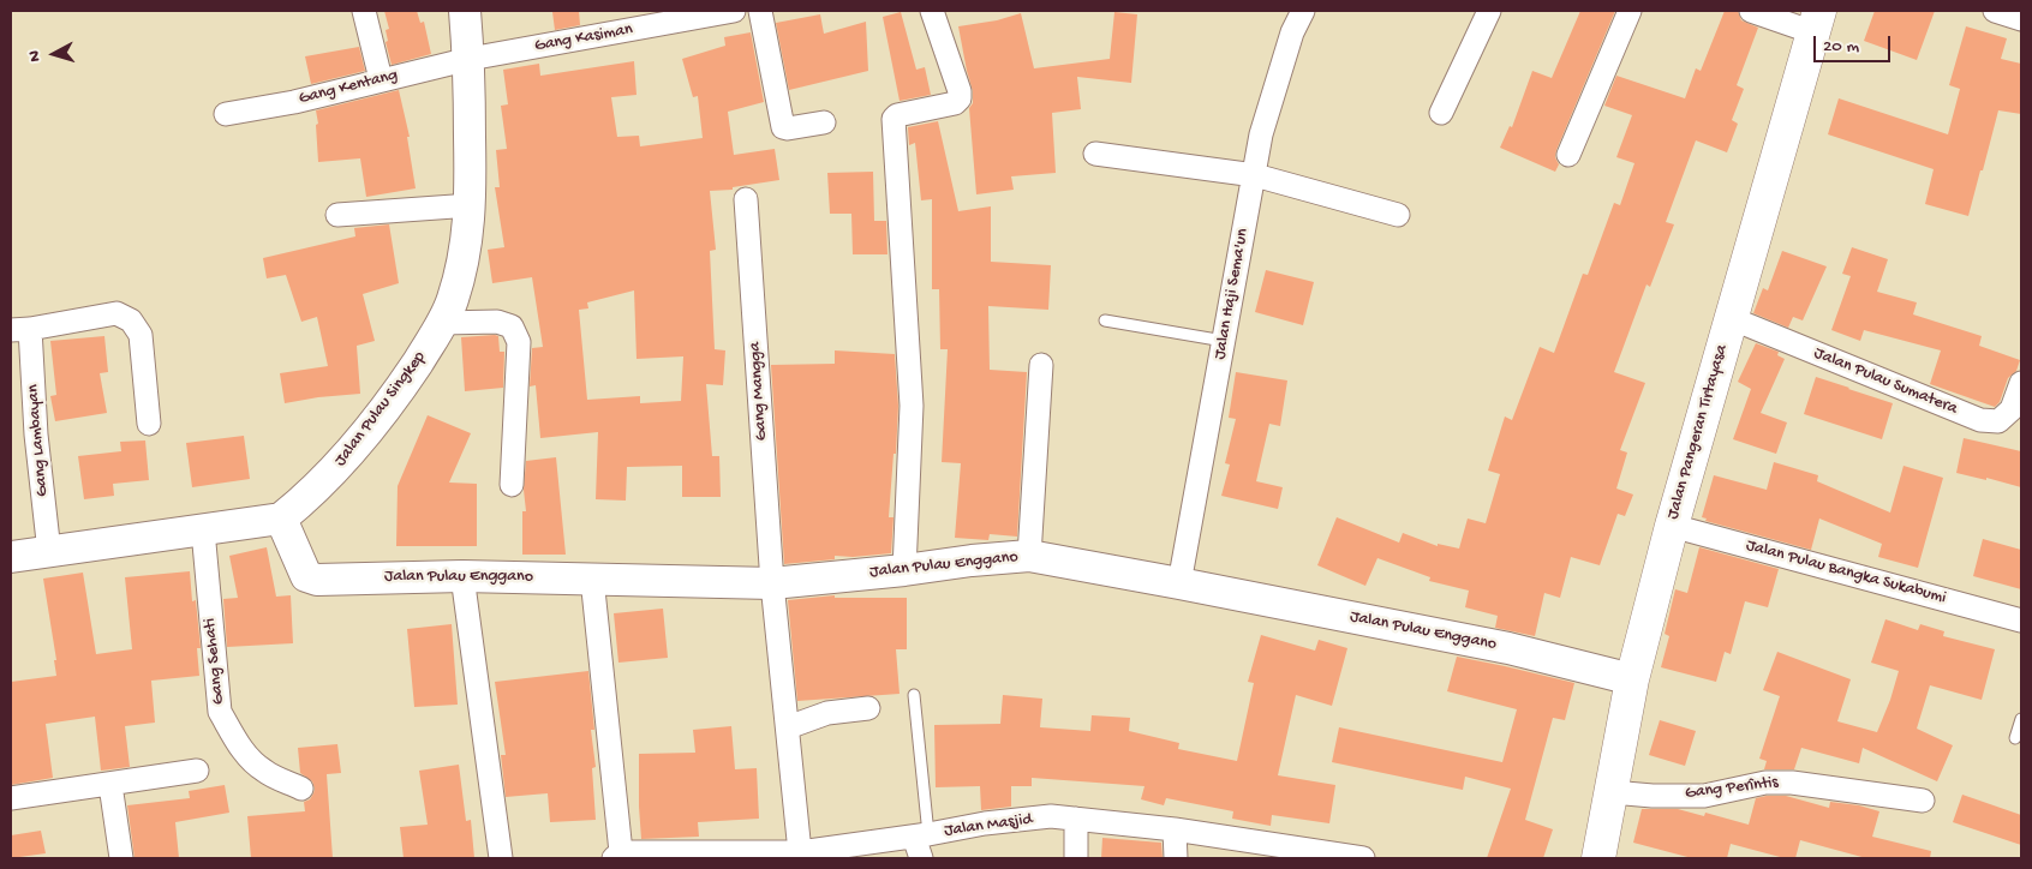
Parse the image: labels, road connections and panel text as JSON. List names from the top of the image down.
{
  "streets": {
    "main road": ["Jalan Pangeran Tirtayasa"],
    "street": [
      "Gang Kasiman",
      "Gang Kentang",
      "Jalan Haji Sema'un",
      "Jalan Pulau Sumatera",
      "Gang Mangga",
      "Jalan Pulau Singkep",
      "Gang Lambayan",
      "Jalan Pulau Enggano",
      "Jalan Pulau Bangka Sukabumi",
      "Gang Sehati",
      "Gang Perîntis",
      "Jalan Masjid"
    ]
  },
  "crossings": [
    ["Gang Kasiman", "Gang Kentang"],
    ["Gang Kasiman", "Jalan Pulau Singkep"],
    ["Gang Kentang", "Jalan Pulau Singkep"],
    ["Jalan Haji Sema'un", "Jalan Pulau Enggano"],
    ["Jalan Pulau Sumatera", "Jalan Pangeran Tirtayasa"],
    ["Gang Mangga", "Jalan Pulau Enggano"],
    ["Gang Mangga", "Jalan Masjid"],
    ["Jalan Pulau Singkep", "Gang Lambayan"],
    ["Jalan Pulau Singkep", "Jalan Pulau Enggano"],
    ["Jalan Pulau Singkep", "Gang Sehati"],
    ["Jalan Pangeran Tirtayasa", "Jalan Pulau Enggano"],
    ["Jalan Pangeran Tirtayasa", "Jalan Pulau Bangka Sukabumi"],
    ["Jalan Pangeran Tirtayasa", "Gang Perîntis"]
  ],
  "scale_bar": "20 m",
  "north": "left"
}
